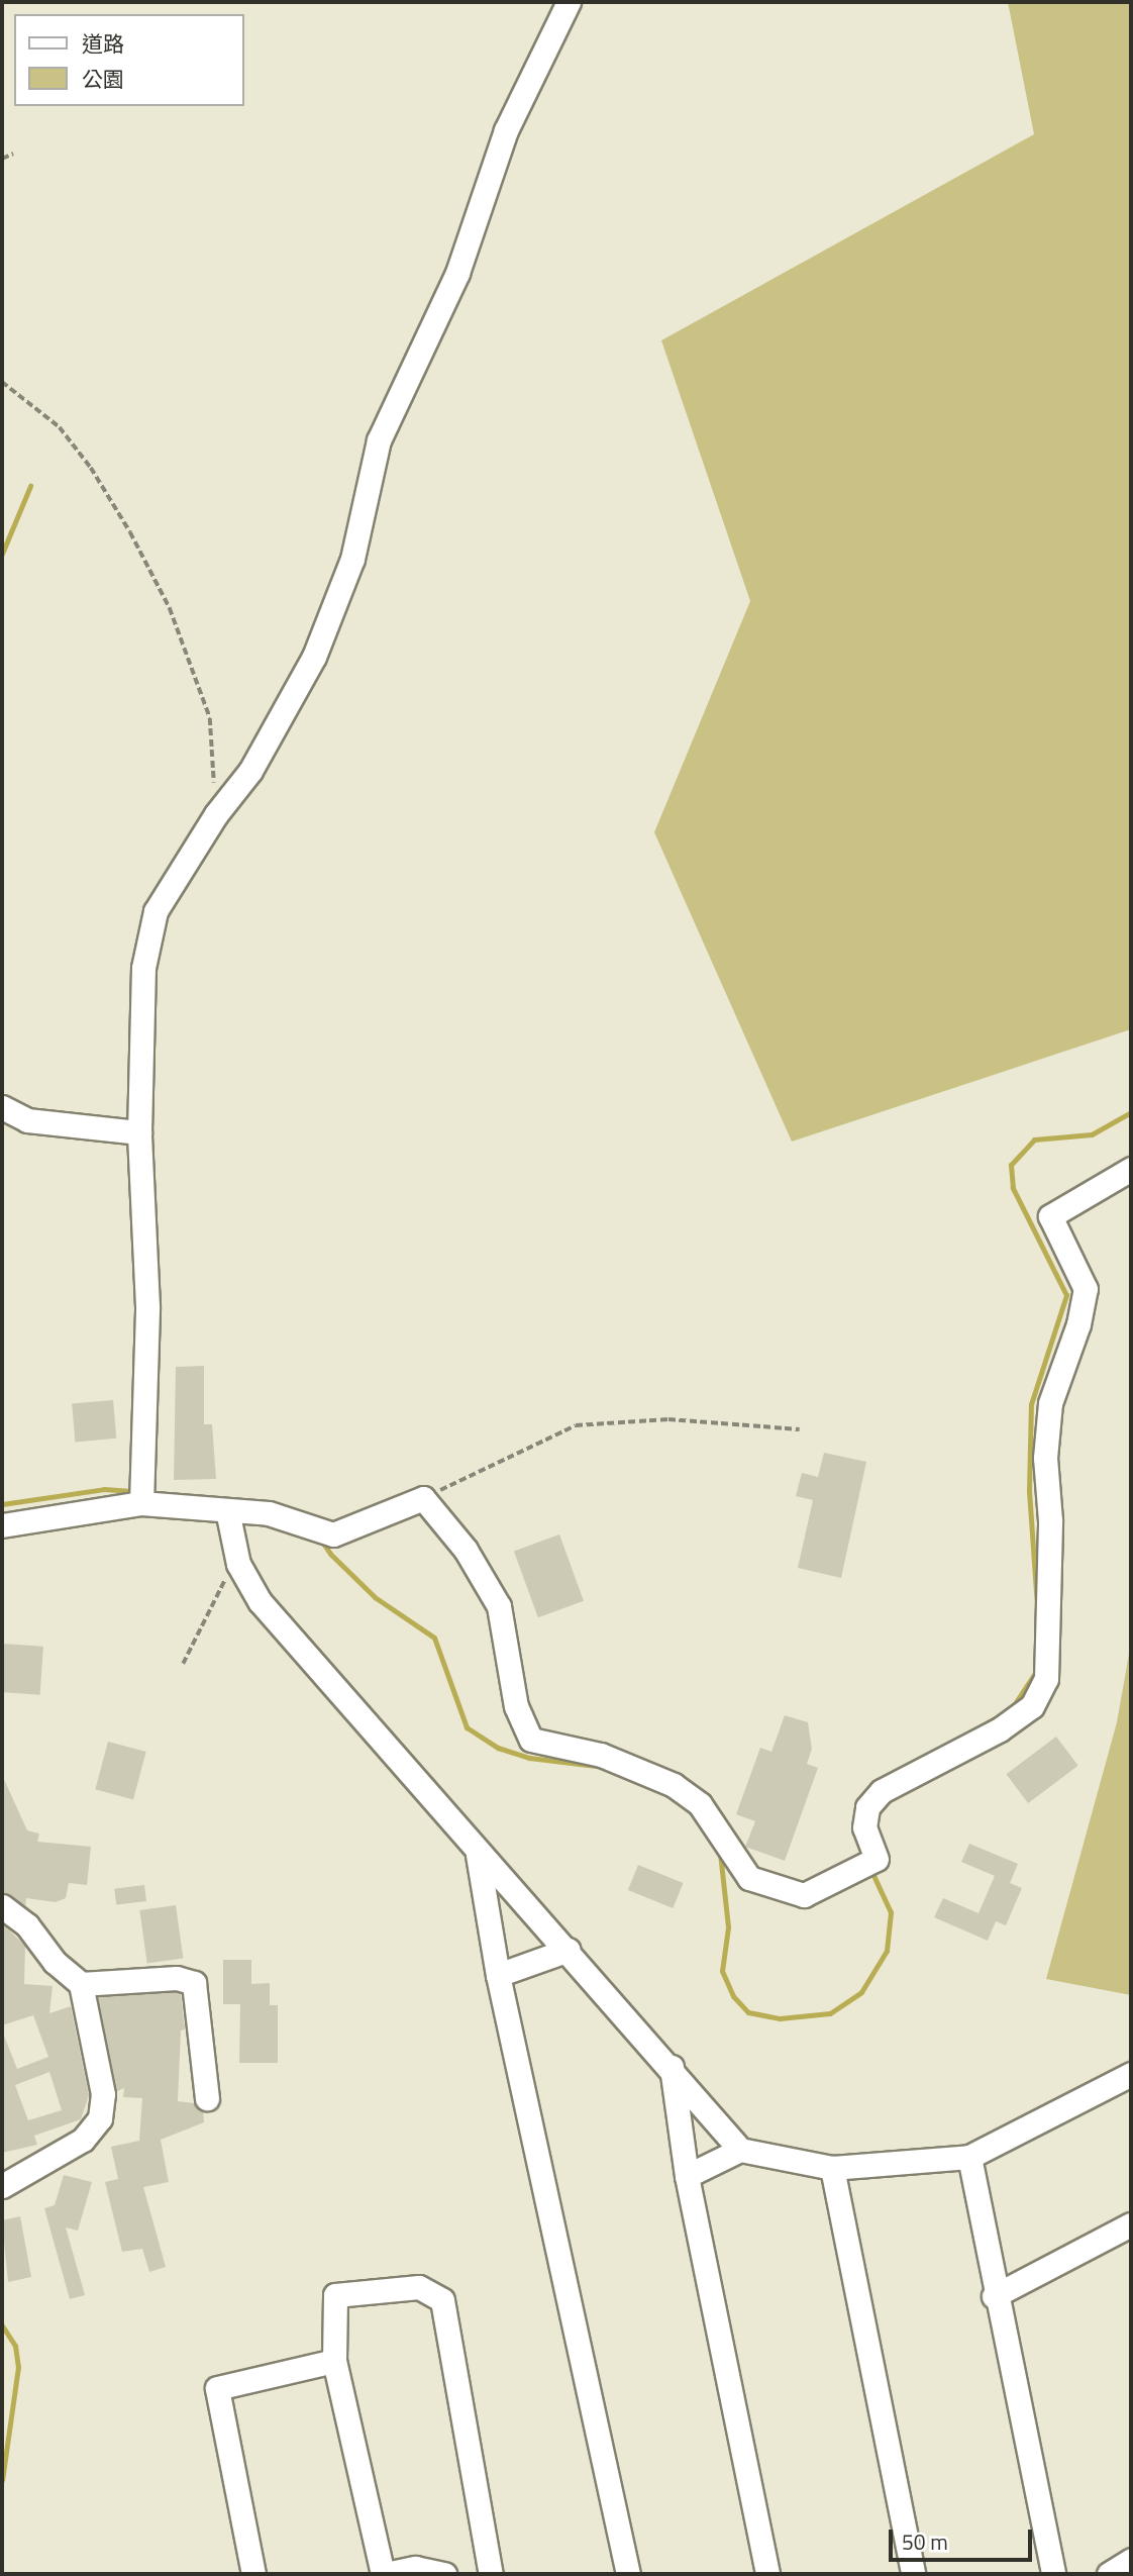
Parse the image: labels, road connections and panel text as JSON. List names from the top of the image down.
{
  "legend": ["道路", "公園"],
  "scale_bar": "50 m"
}
